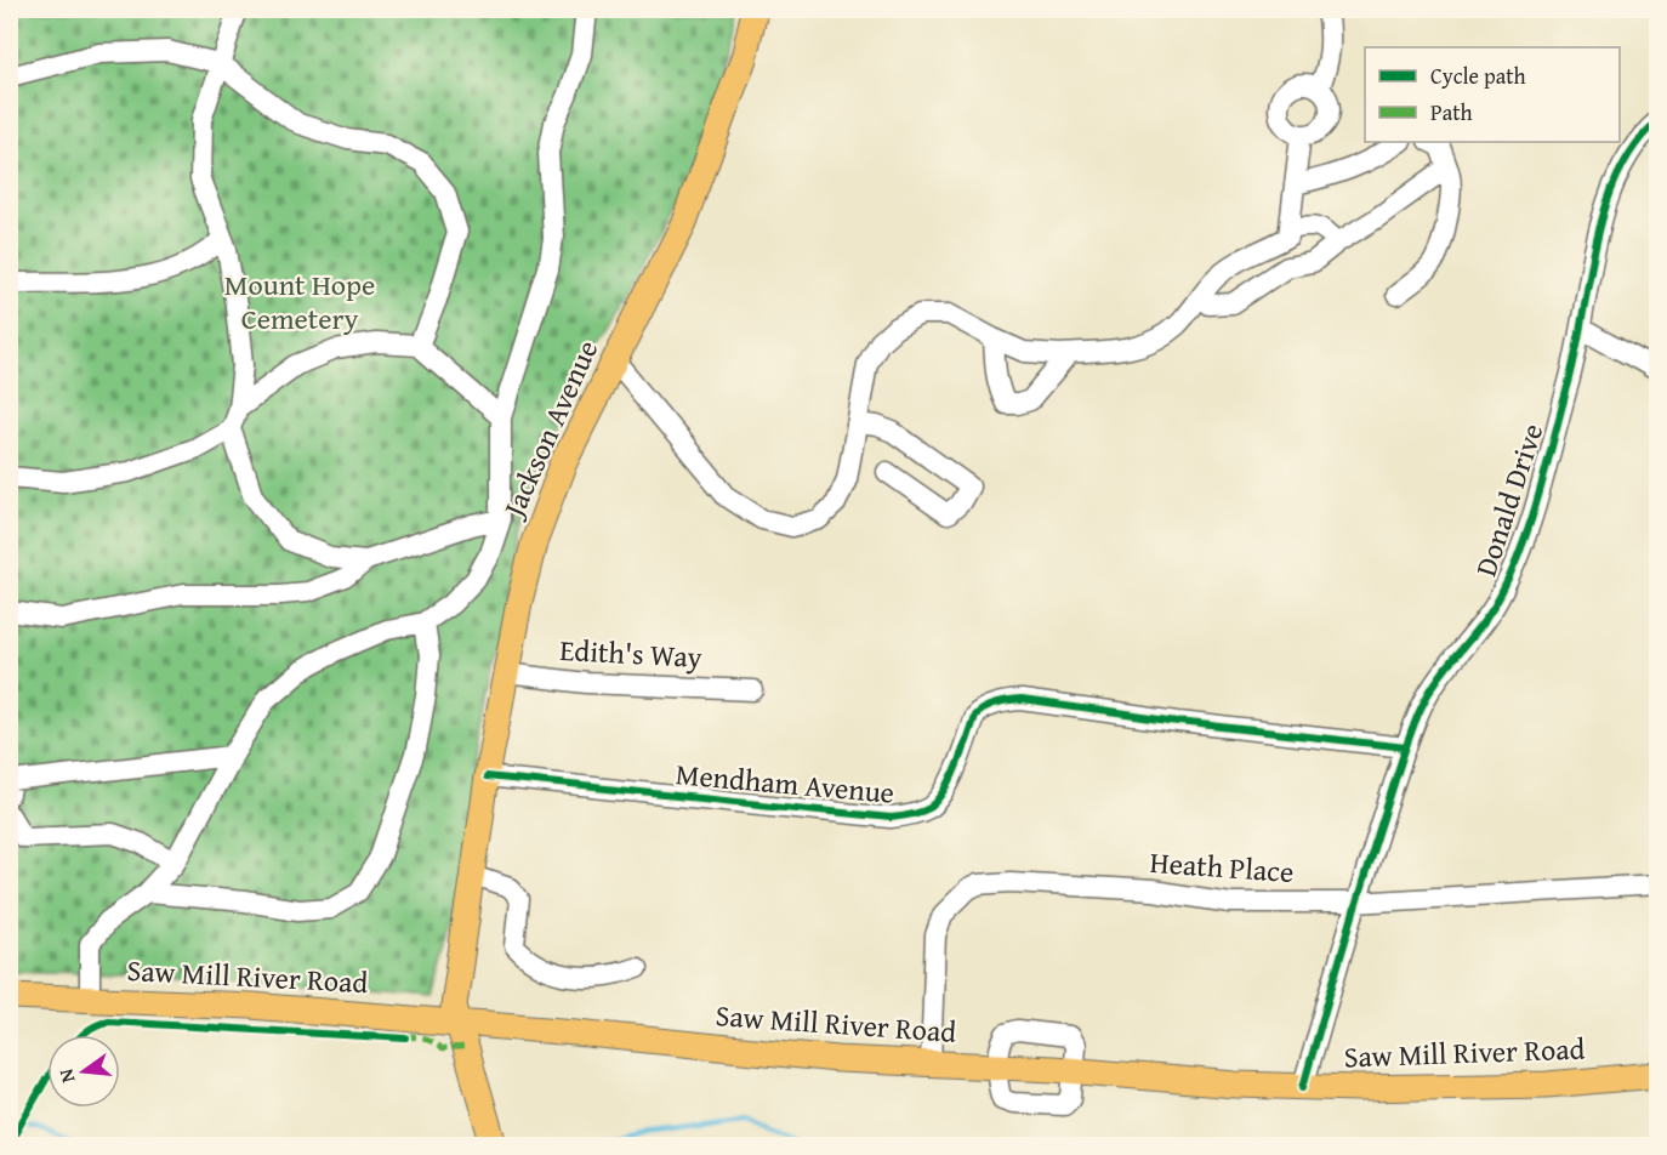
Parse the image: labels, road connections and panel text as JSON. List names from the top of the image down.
{
  "streets": {
    "main road": ["Jackson Avenue", "Saw Mill River Road"],
    "street": [
      "Donald Drive",
      "Edith's Way",
      "Mendham Avenue",
      "Heath Place"
    ]
  },
  "crossings": [
    ["Jackson Avenue", "Edith's Way"],
    ["Jackson Avenue", "Mendham Avenue"],
    ["Jackson Avenue", "Saw Mill River Road"],
    ["Donald Drive", "Mendham Avenue"],
    ["Donald Drive", "Heath Place"],
    ["Donald Drive", "Saw Mill River Road"],
    ["Heath Place", "Saw Mill River Road"]
  ],
  "parks": ["Mount Hope Cemetery"],
  "legend": ["Cycle path", "Path"],
  "north": "left"
}
